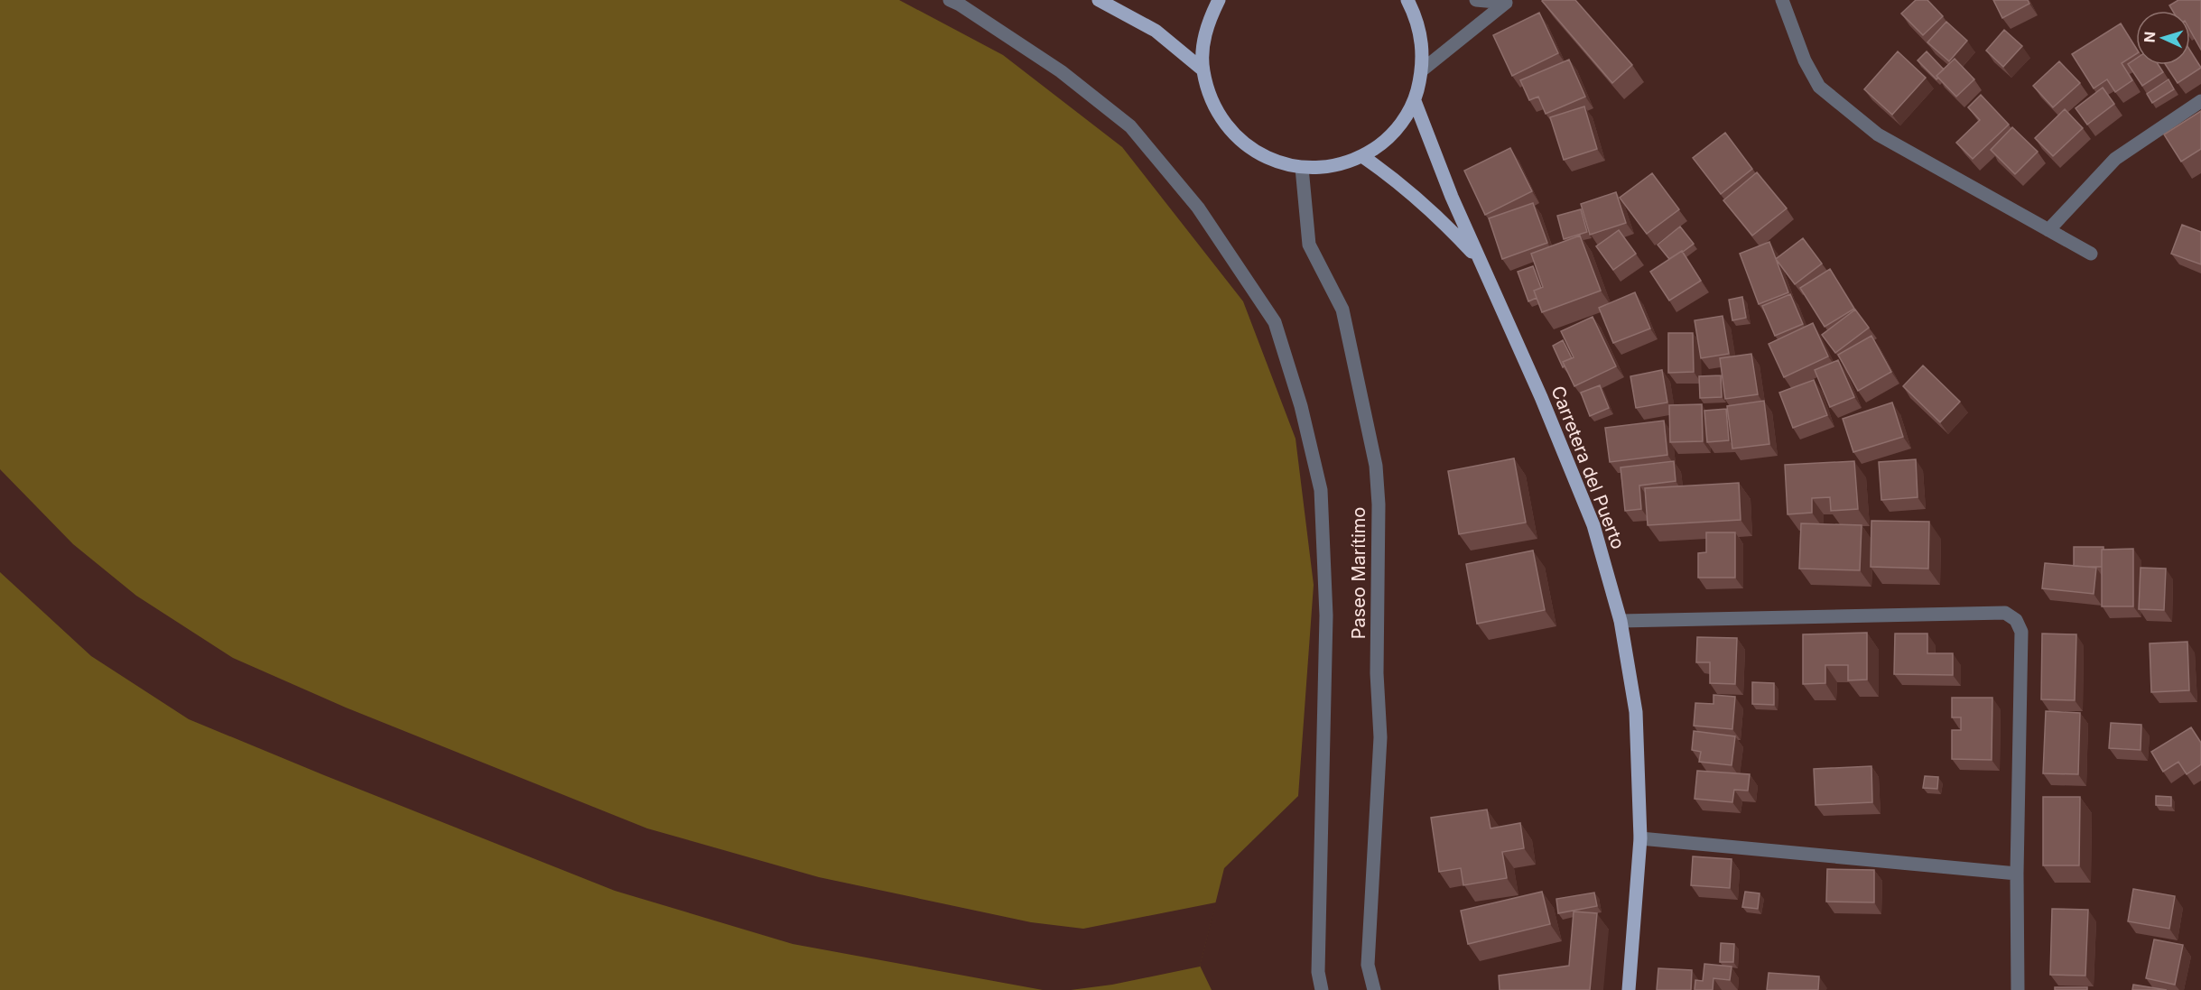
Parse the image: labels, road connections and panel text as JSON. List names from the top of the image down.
{
  "streets": {
    "main road": ["Carretera del Puerto"],
    "street": ["Paseo Marítimo"]
  },
  "north": "left"
}
